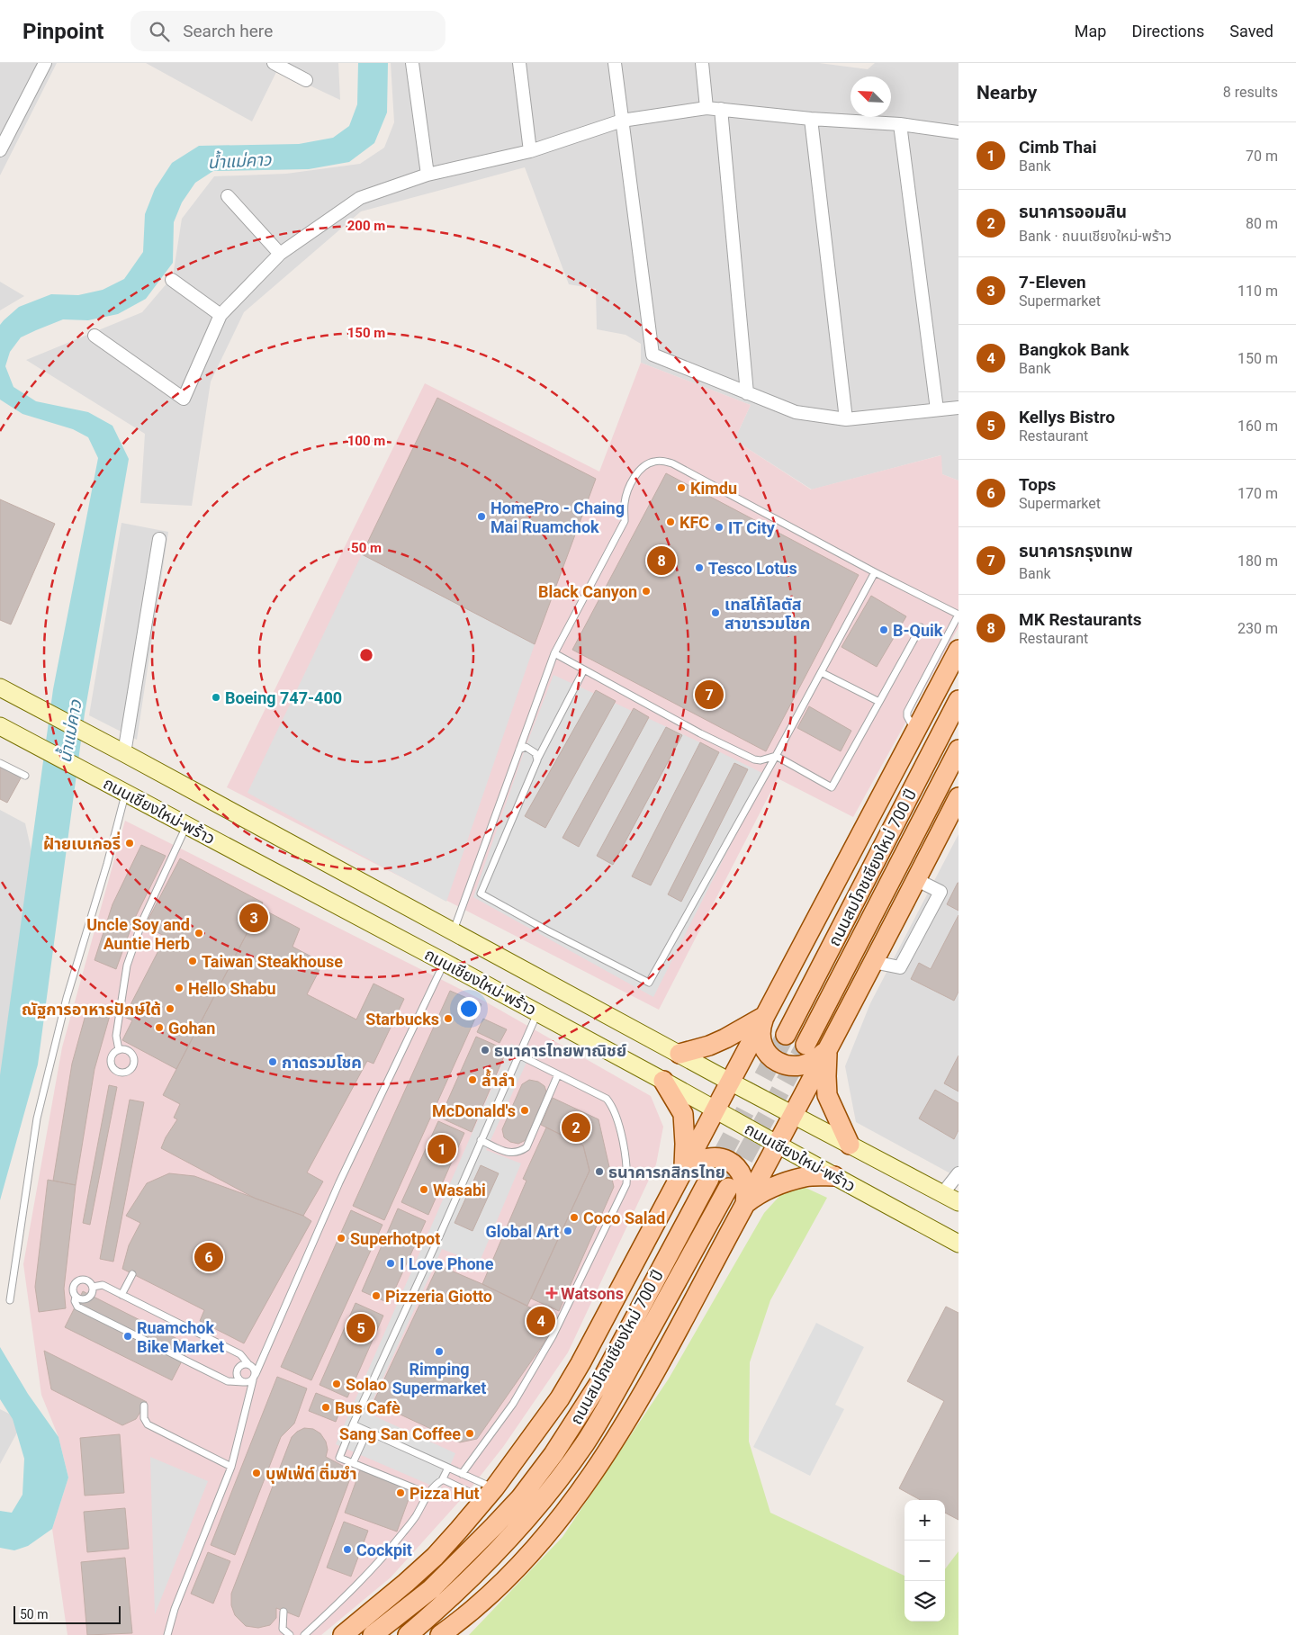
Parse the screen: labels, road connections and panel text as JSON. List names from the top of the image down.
{
  "streets": {
    "main road": ["ถนนเชียงใหม่-พร้าว", "ถนนสมโภชเชียงใหม่ 700 ปี"]
  },
  "water": ["น้ำแม่คาว"],
  "places": {
    "other": [
      "Kimdu",
      "HomePro - Chaing Mai Ruamchok",
      "KFC",
      "IT City",
      "Tesco Lotus",
      "Black Canyon",
      "เทสโก้โลตัส สาขารวมโชค",
      "B-Quik",
      "Boeing 747-400",
      "ฝ้ายเบเกอรี่",
      "Uncle Soy and Auntie Herb",
      "Taiwan Steakhouse",
      "Hello Shabu",
      "ณัฐการอาหารปักษ์ใต้",
      "Starbucks",
      "Gohan",
      "ธนาคารไทยพาณิชย์",
      "กาดรวมโชค",
      "ล้ำลำ",
      "McDonald's",
      "ธนาคารกสิกรไทย",
      "Wasabi",
      "Coco Salad",
      "Global Art",
      "Superhotpot",
      "I Love Phone",
      "Pizzeria Giotto",
      "Ruamchok Bike Market",
      "Rimping Supermarket",
      "Solao",
      "Bus Cafè",
      "Sang San Coffee",
      "บุฟเฟ่ต์ ติ่มซำ",
      "Pizza Hut",
      "Cockpit"
    ],
    "health": ["Watsons"]
  },
  "scale_bar": "50 m",
  "north": "top left",
  "page": {
    "header": "Pinpoint",
    "search": "Search here",
    "nav": ["Map", "Directions", "Saved"],
    "heading": ["Nearby", "8 results"],
    "list": [
      {
        "mark": "1",
        "name": "Cimb Thai",
        "note": "Bank",
        "value": "70 m"
      },
      {
        "mark": "2",
        "name": "ธนาคารออมสิน",
        "note": "Bank · ถนนเชียงใหม่-พร้าว",
        "value": "80 m"
      },
      {
        "mark": "3",
        "name": "7-Eleven",
        "note": "Supermarket",
        "value": "110 m"
      },
      {
        "mark": "4",
        "name": "Bangkok Bank",
        "note": "Bank",
        "value": "150 m"
      },
      {
        "mark": "5",
        "name": "Kellys Bistro",
        "note": "Restaurant",
        "value": "160 m"
      },
      {
        "mark": "6",
        "name": "Tops",
        "note": "Supermarket",
        "value": "170 m"
      },
      {
        "mark": "7",
        "name": "ธนาคารกรุงเทพ",
        "note": "Bank",
        "value": "180 m"
      },
      {
        "mark": "8",
        "name": "MK Restaurants",
        "note": "Restaurant",
        "value": "230 m"
      }
    ],
    "pins": [
      "8",
      "7",
      "3",
      "2",
      "1",
      "6",
      "4",
      "5"
    ],
    "map_buttons": ["+", "−"],
    "scale": "50 m"
  },
  "rings": [
    "200 m",
    "150 m",
    "100 m",
    "50 m"
  ]
}
